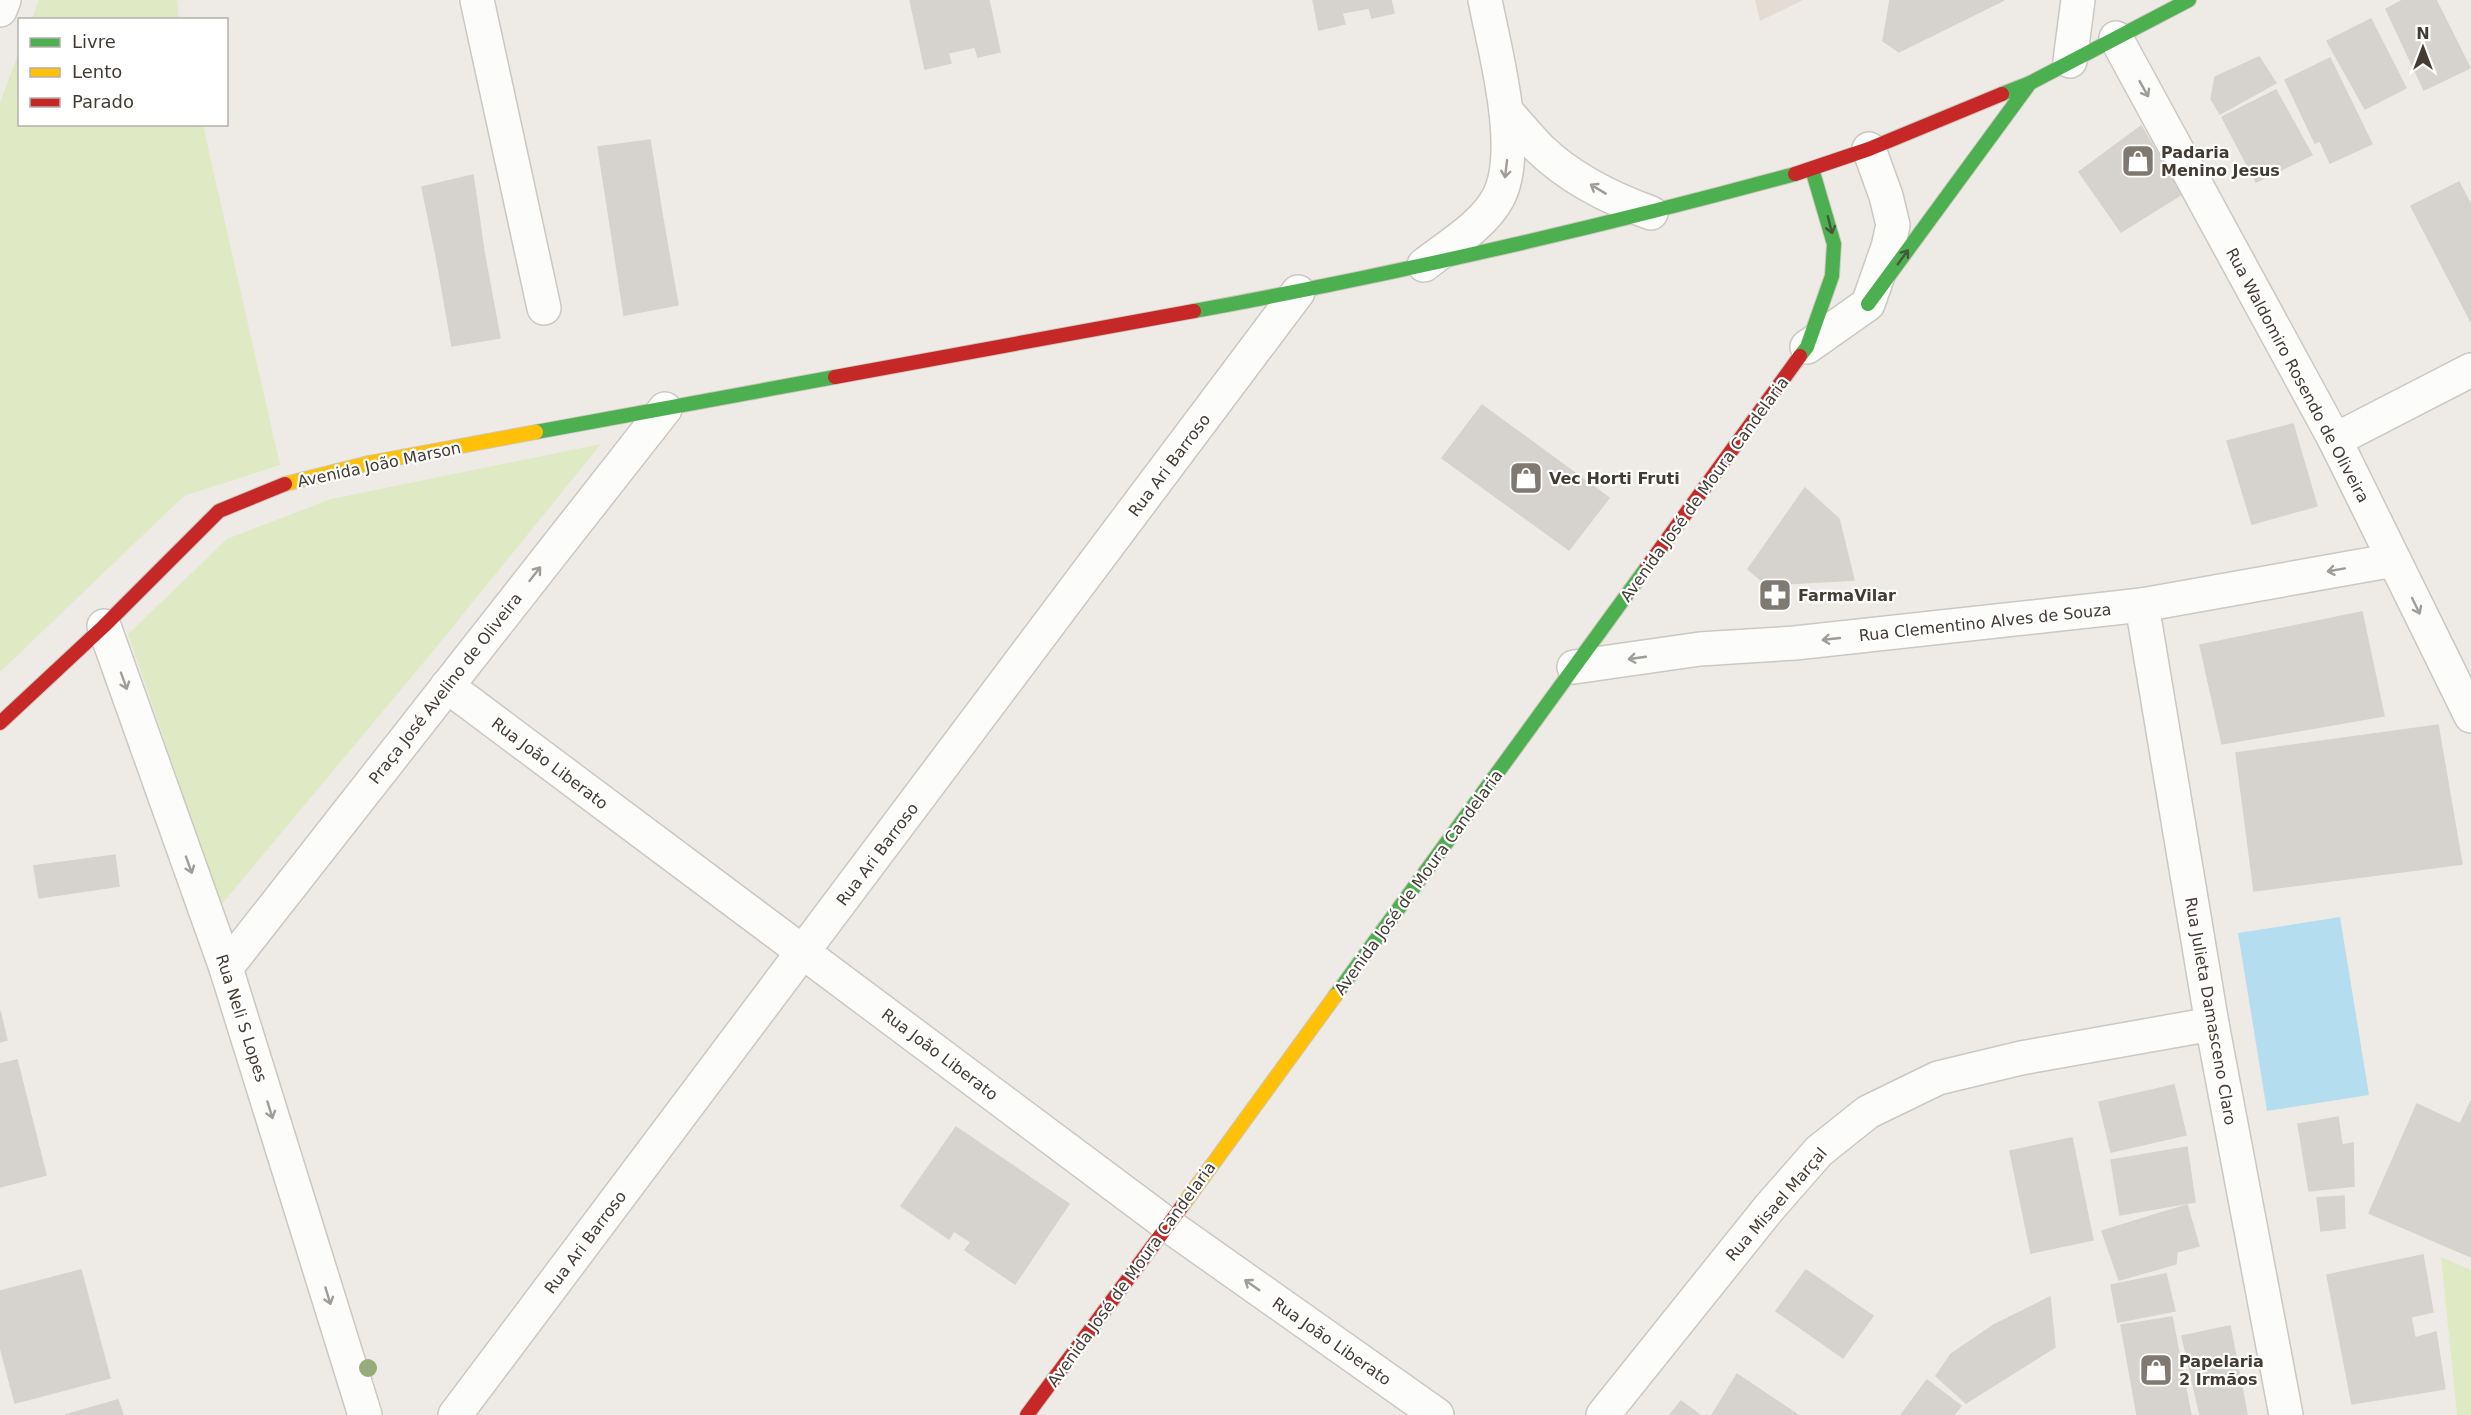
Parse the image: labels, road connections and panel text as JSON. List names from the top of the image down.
{
  "streets": {
    "main road": ["Avenida João Marson", "Avenida José de Moura Candelaria"],
    "street": [
      "Rua Waldomiro Rosendo de Oliveira",
      "Rua Ari Barroso",
      "Rua Clementino Alves de Souza",
      "Praça José Avelino de Oliveira",
      "Rua João Liberato",
      "Rua Julieta Damasceno Claro",
      "Rua Neli S Lopes",
      "Rua Misael Marçal"
    ]
  },
  "crossings": [
    ["Rua Waldomiro Rosendo de Oliveira", "Avenida João Marson"],
    ["Rua Waldomiro Rosendo de Oliveira", "Rua Clementino Alves de Souza"],
    ["Avenida João Marson", "Rua Ari Barroso"],
    ["Avenida João Marson", "Avenida José de Moura Candelaria"],
    ["Avenida João Marson", "Praça José Avelino de Oliveira"],
    ["Avenida João Marson", "Rua Neli S Lopes"],
    ["Rua Ari Barroso", "Rua João Liberato"],
    ["Avenida José de Moura Candelaria", "Rua Clementino Alves de Souza"],
    ["Avenida José de Moura Candelaria", "Rua João Liberato"],
    ["Rua Clementino Alves de Souza", "Rua Julieta Damasceno Claro"],
    ["Praça José Avelino de Oliveira", "Rua João Liberato"],
    ["Praça José Avelino de Oliveira", "Rua Neli S Lopes"],
    ["Rua Julieta Damasceno Claro", "Rua Misael Marçal"]
  ],
  "one_way": [
    "Rua Waldomiro Rosendo de Oliveira",
    "Rua Clementino Alves de Souza",
    "Praça José Avelino de Oliveira",
    "Rua Neli S Lopes"
  ],
  "places": {
    "shop": ["Padaria Menino Jesus", "Vec Horti Fruti", "Papelaria 2 Irmãos"],
    "pharmacy": ["FarmaVilar"]
  },
  "legend": ["Livre", "Lento", "Parado"],
  "north": "top"
}
